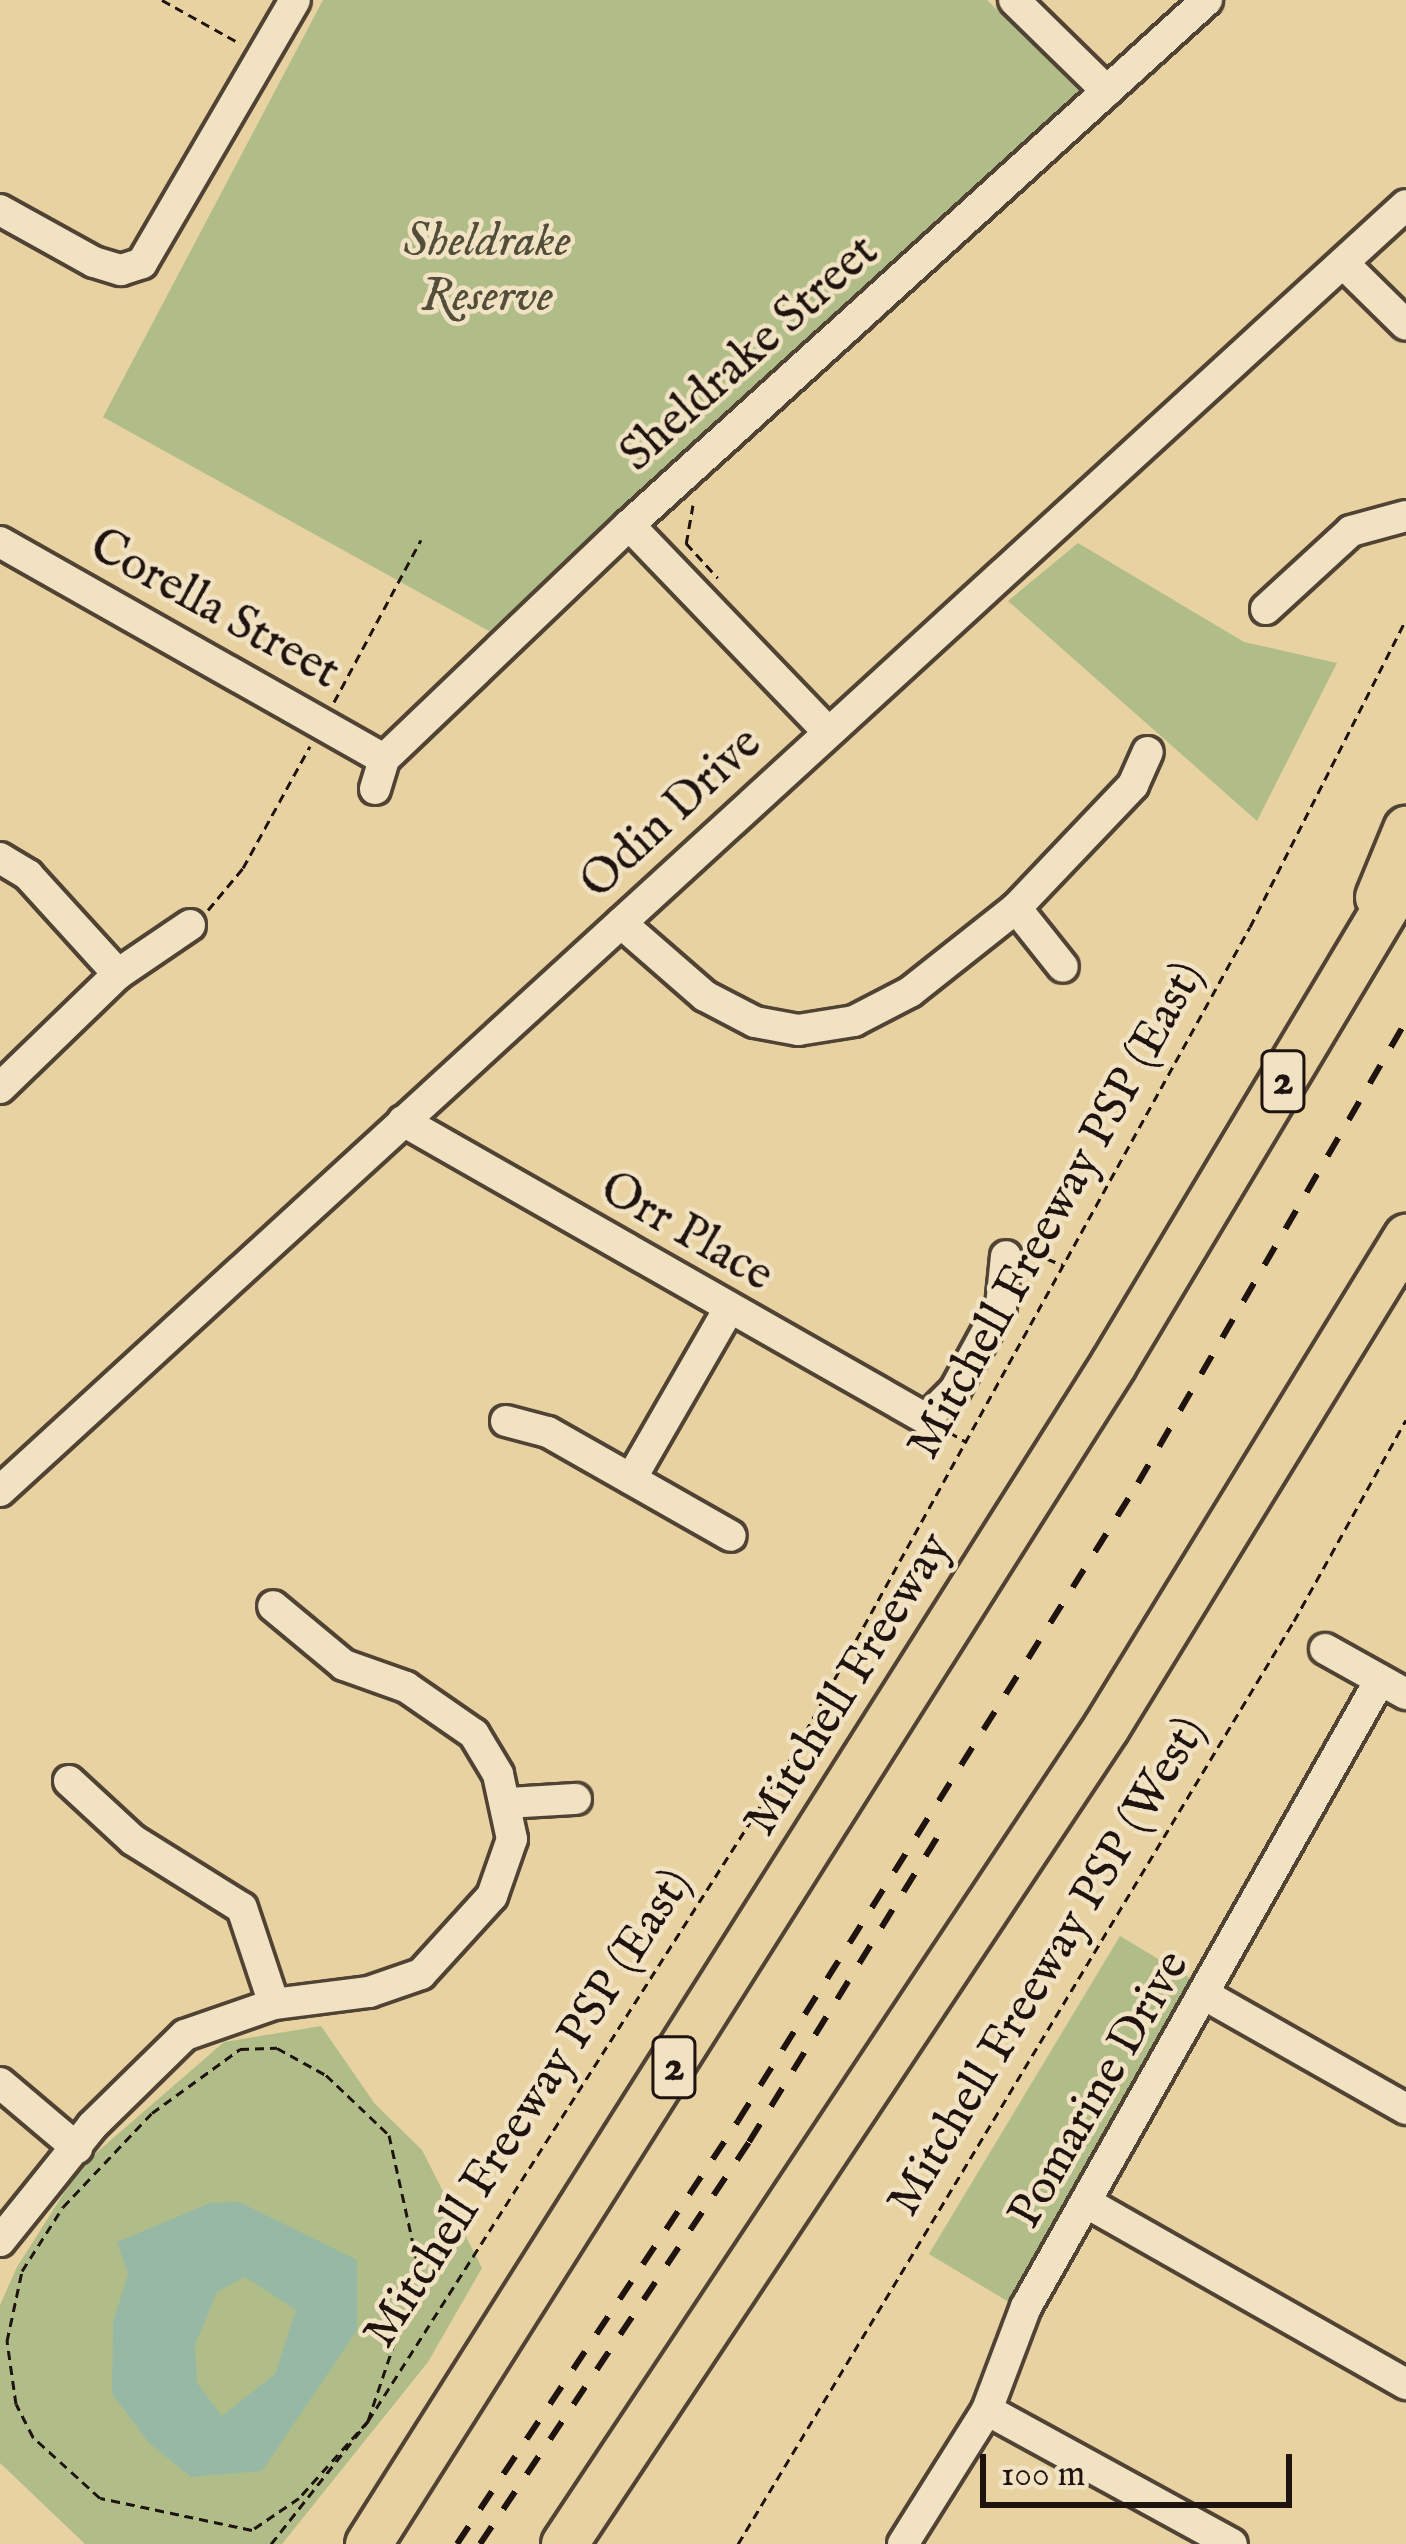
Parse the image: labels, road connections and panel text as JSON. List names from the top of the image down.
{
  "streets": {
    "highway": ["2", "Mitchell Freeway"],
    "street": [
      "Sheldrake Street",
      "Corella Street",
      "Odin Drive",
      "Orr Place",
      "Pomarine Drive"
    ],
    "path": ["Mitchell Freeway PSP (East)", "Mitchell Freeway PSP (West)"]
  },
  "crossings": [
    ["Sheldrake Street", "Corella Street"],
    ["Odin Drive", "Orr Place"]
  ],
  "parks": ["Sheldrake Reserve"],
  "scale_bar": "100 m"
}
